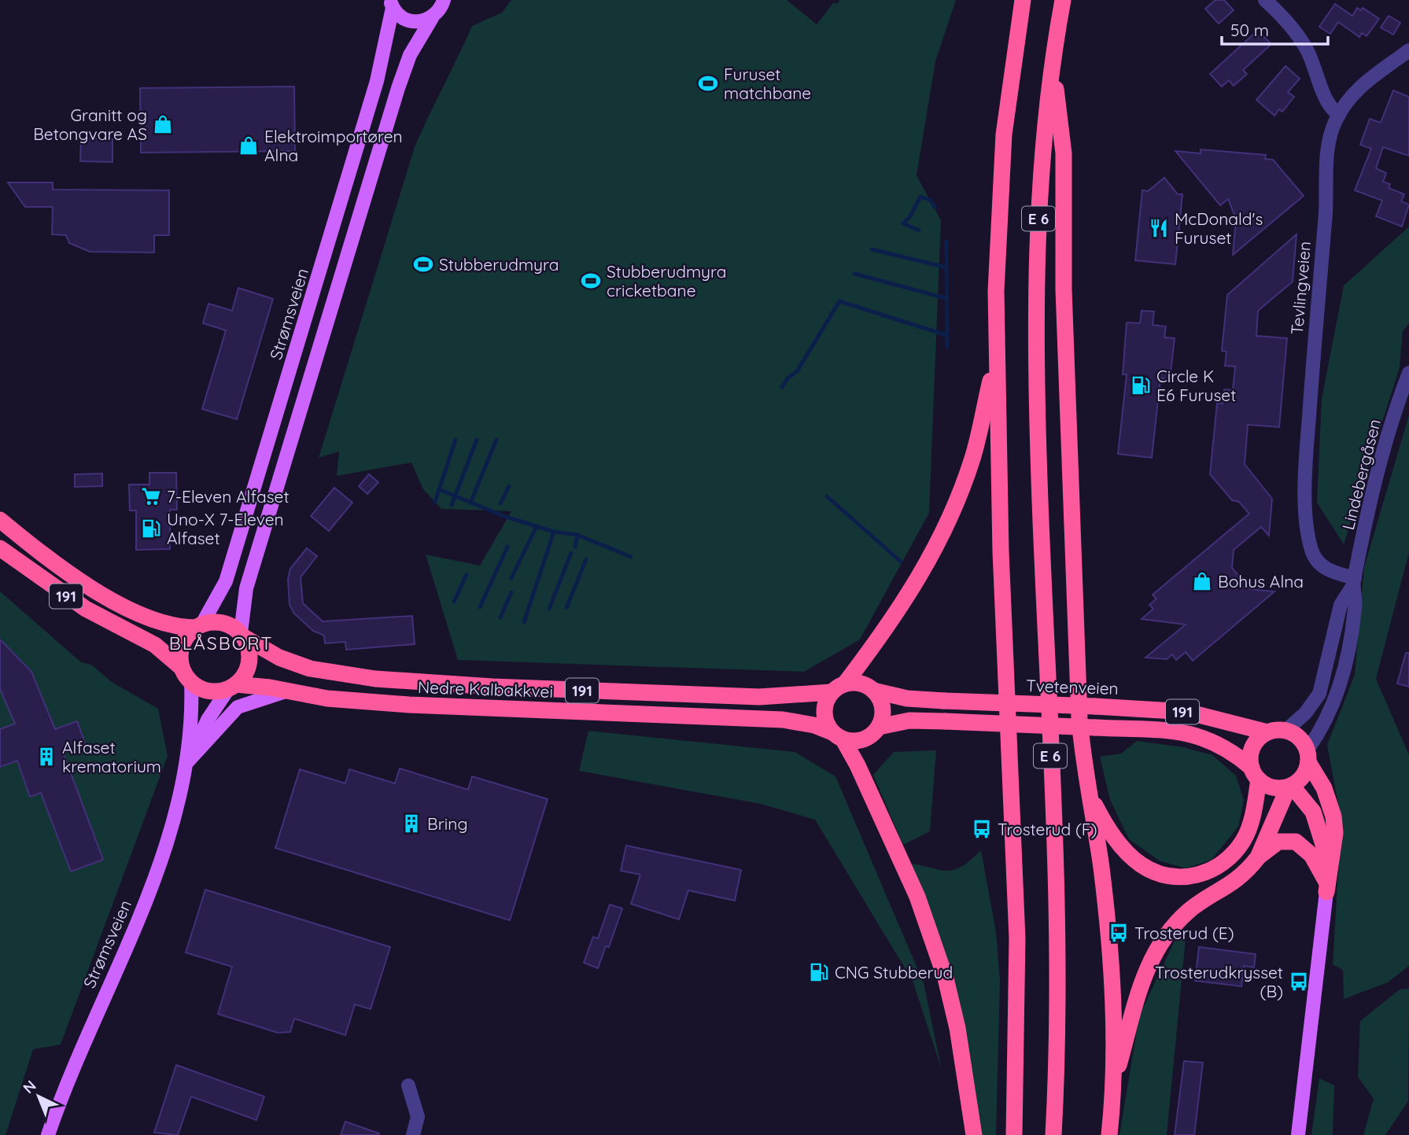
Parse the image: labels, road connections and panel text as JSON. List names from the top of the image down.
{
  "streets": {
    "highway": [
      "E 6",
      "191",
      "Tvetenveien",
      "Nedre Kalbakkvei"
    ],
    "main road": ["Strømsveien"],
    "street": ["Tevlingveien", "Lindebergåsen"]
  },
  "crossings": [
    ["E 6", "Lindebergåsen"],
    ["E 6", "191"],
    ["E 6", "Tvetenveien"],
    ["Tevlingveien", "Lindebergåsen"],
    ["Strømsveien", "191"],
    ["Strømsveien", "Nedre Kalbakkvei"],
    ["Lindebergåsen", "191"],
    ["Lindebergåsen", "Tvetenveien"],
    ["191", "Tvetenveien"],
    ["191", "Nedre Kalbakkvei"],
    ["Tvetenveien", "Nedre Kalbakkvei"]
  ],
  "districts": ["BLÅSBORT"],
  "places": {
    "sports": ["Furuset matchbane", "Stubberudmyra", "Stubberudmyra cricketbane"],
    "shop": ["Granitt og Betongvare AS", "Elektroimportøren Alna", "Bohus Alna"],
    "restaurant": ["McDonald's Furuset"],
    "fuel station": ["Circle K E6 Furuset", "Uno-X 7-Eleven Alfaset", "CNG Stubberud"],
    "supermarket": ["7-Eleven Alfaset"],
    "building": ["Alfaset krematorium", "Bring"],
    "bus stop": ["Trosterud (F)", "Trosterud (E)", "Trosterudkrysset (B)"]
  },
  "scale_bar": "50 m",
  "north": "top left"
}
